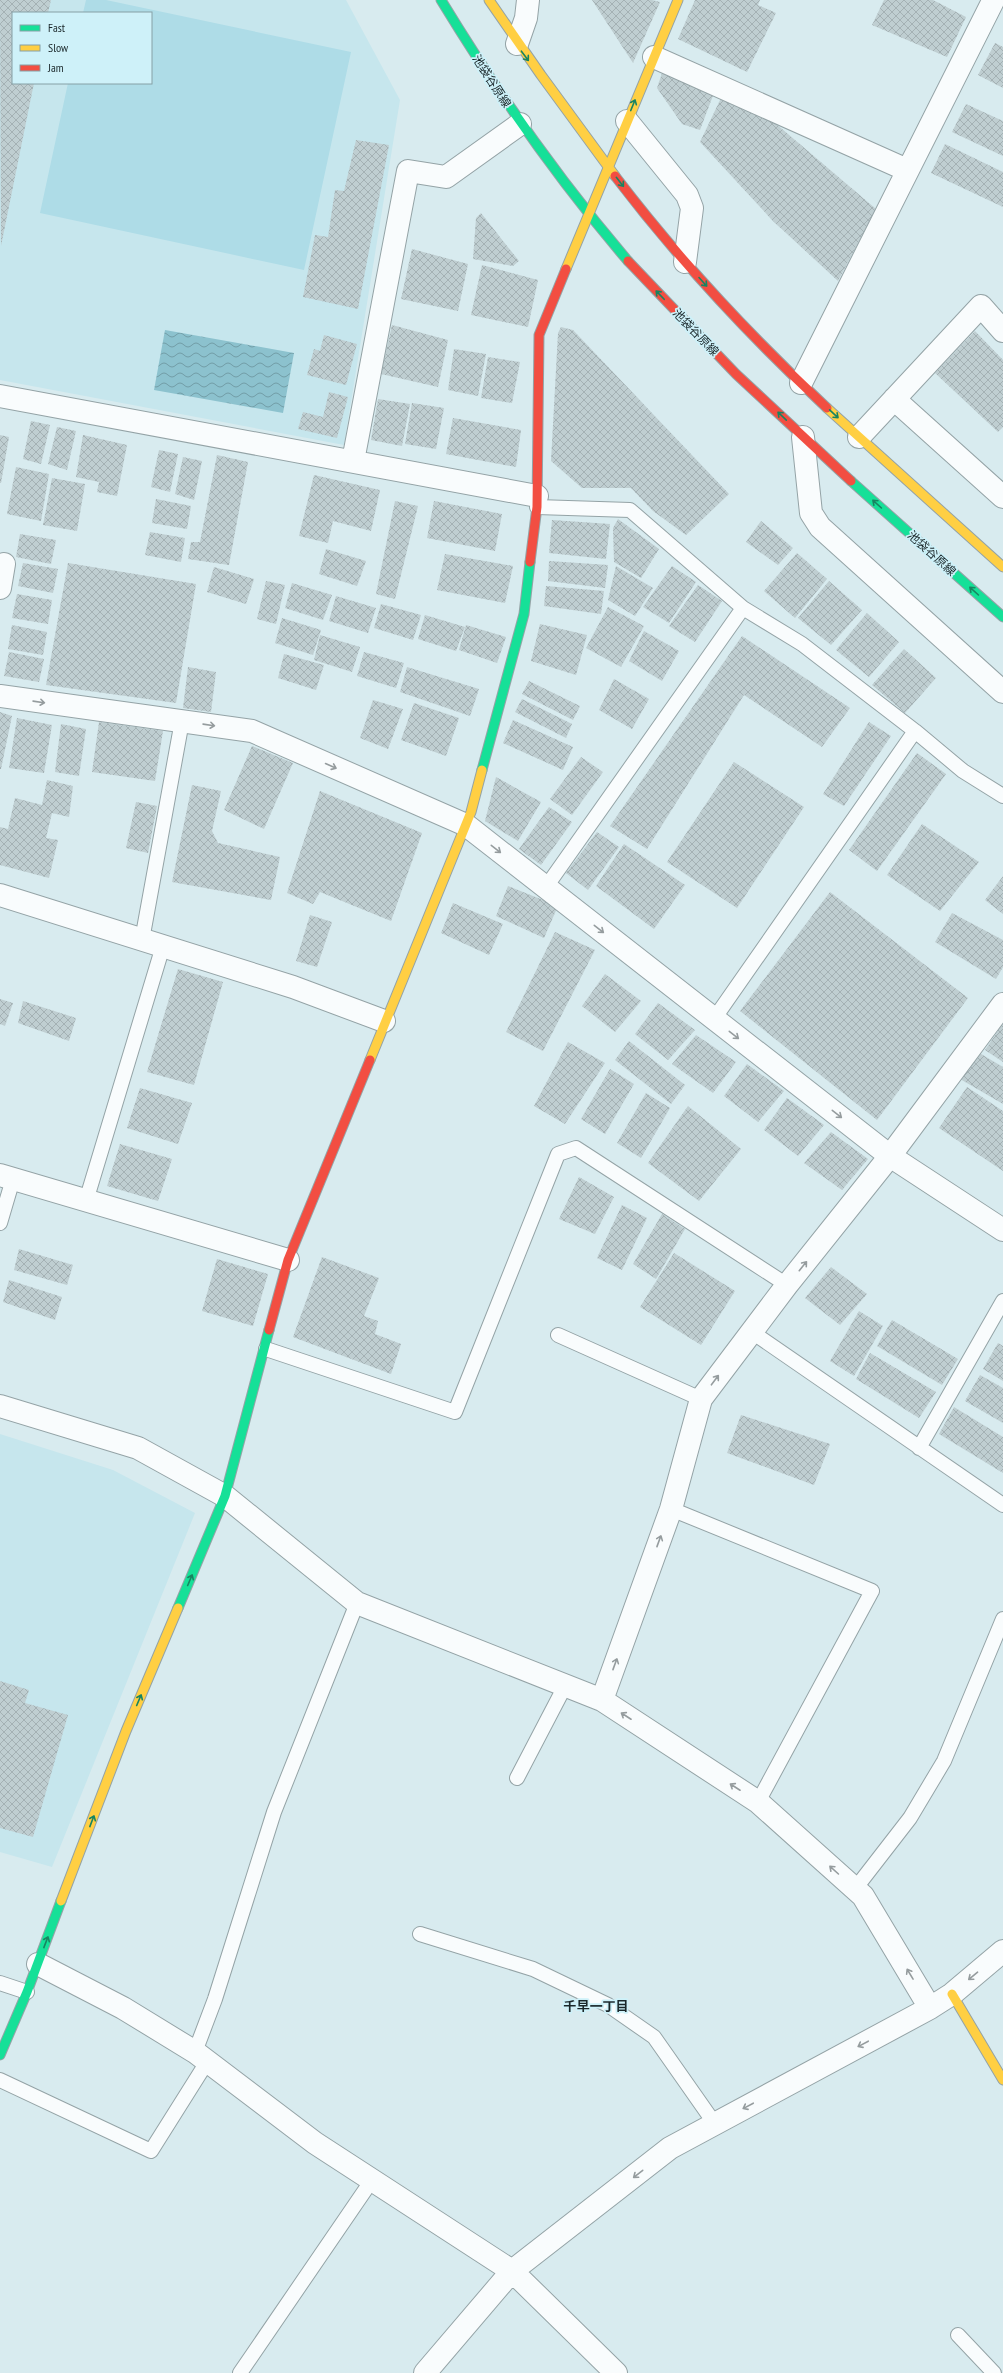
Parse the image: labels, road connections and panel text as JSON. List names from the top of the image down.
{
  "streets": {
    "street": ["池袋谷原線"]
  },
  "districts": ["千早一丁目"],
  "legend": ["Fast", "Slow", "Jam"]
}
